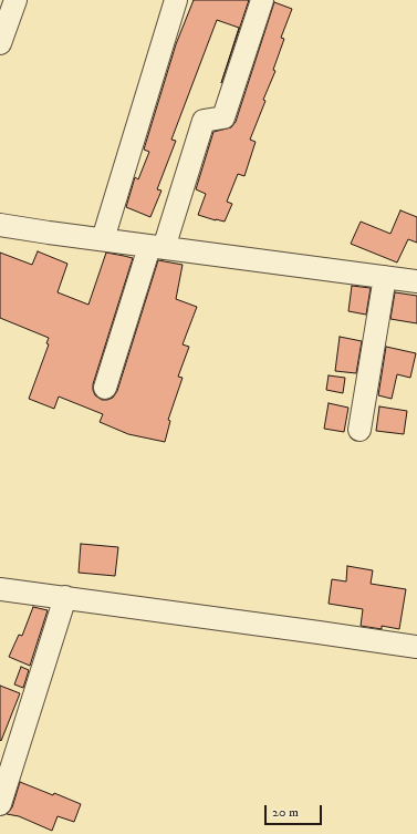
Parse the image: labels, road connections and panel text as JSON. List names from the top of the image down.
{
  "scale_bar": "20 m"
}
